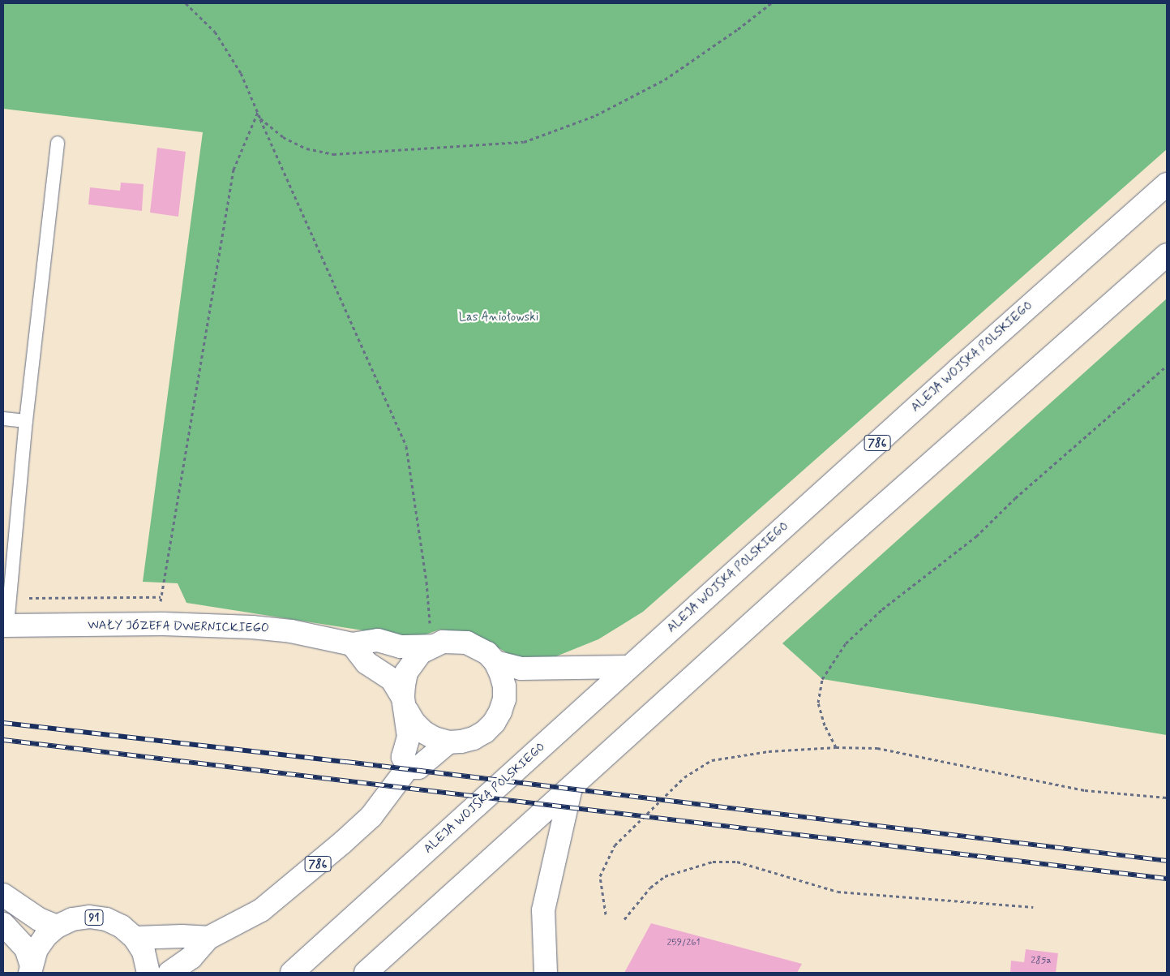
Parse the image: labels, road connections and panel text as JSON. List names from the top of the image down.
{
  "streets": {
    "main road": [
      "ALEJA WOJSKA POLSKIEGO",
      "786",
      "WAŁY JÓZEFA DWERNICKIEGO",
      "91"
    ]
  },
  "parks": ["Las Aniołowski"],
  "house_numbers": ["259/261", "285a"]
}
